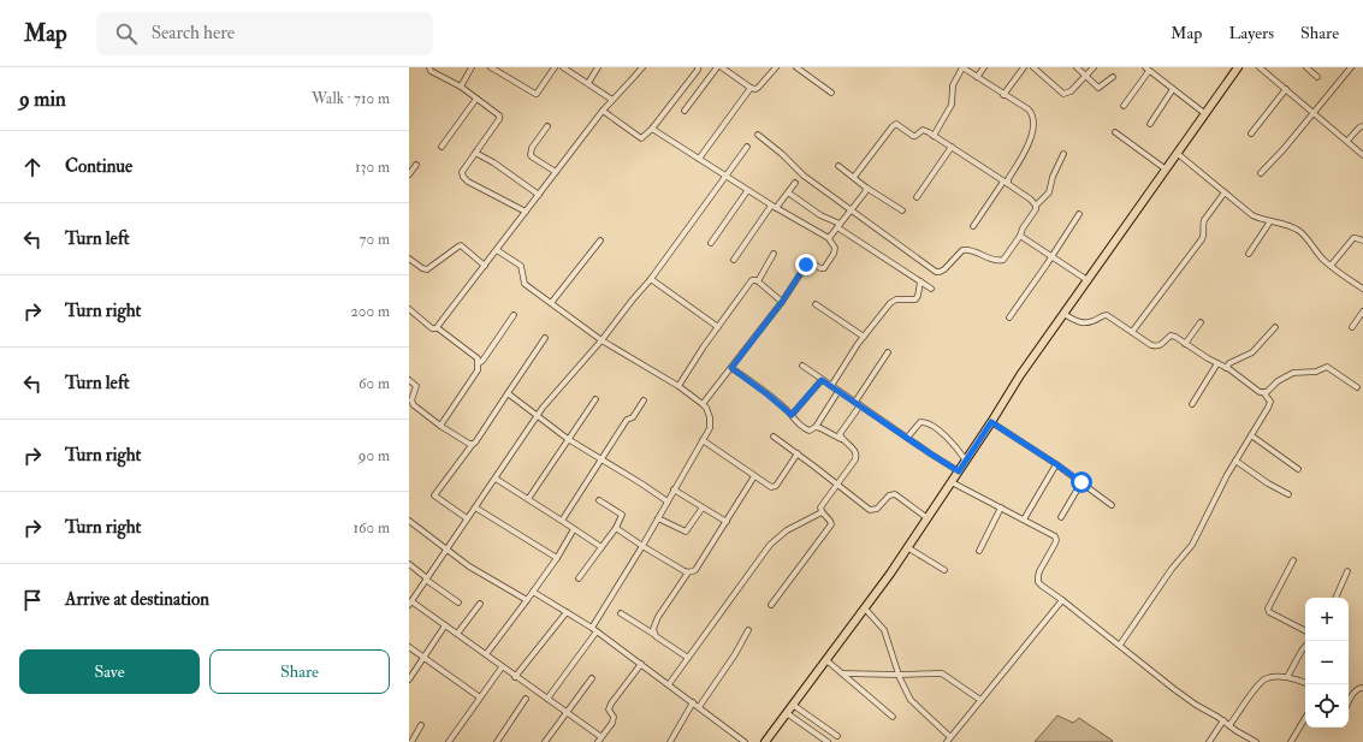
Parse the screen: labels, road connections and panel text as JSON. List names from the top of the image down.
{
  "page": {
    "header": "Map",
    "search": "Search here",
    "nav": ["Map", "Layers", "Share"],
    "heading": ["9 min", "Walk · 710 m"],
    "list": [
      ["Continue", "130 m"],
      ["Turn left", "70 m"],
      ["Turn right", "200 m"],
      ["Turn left", "60 m"],
      ["Turn right", "90 m"],
      ["Turn right", "160 m"],
      "Arrive at destination"
    ],
    "map_buttons": ["+", "−"],
    "buttons": ["Save", "Share"]
  }
}
